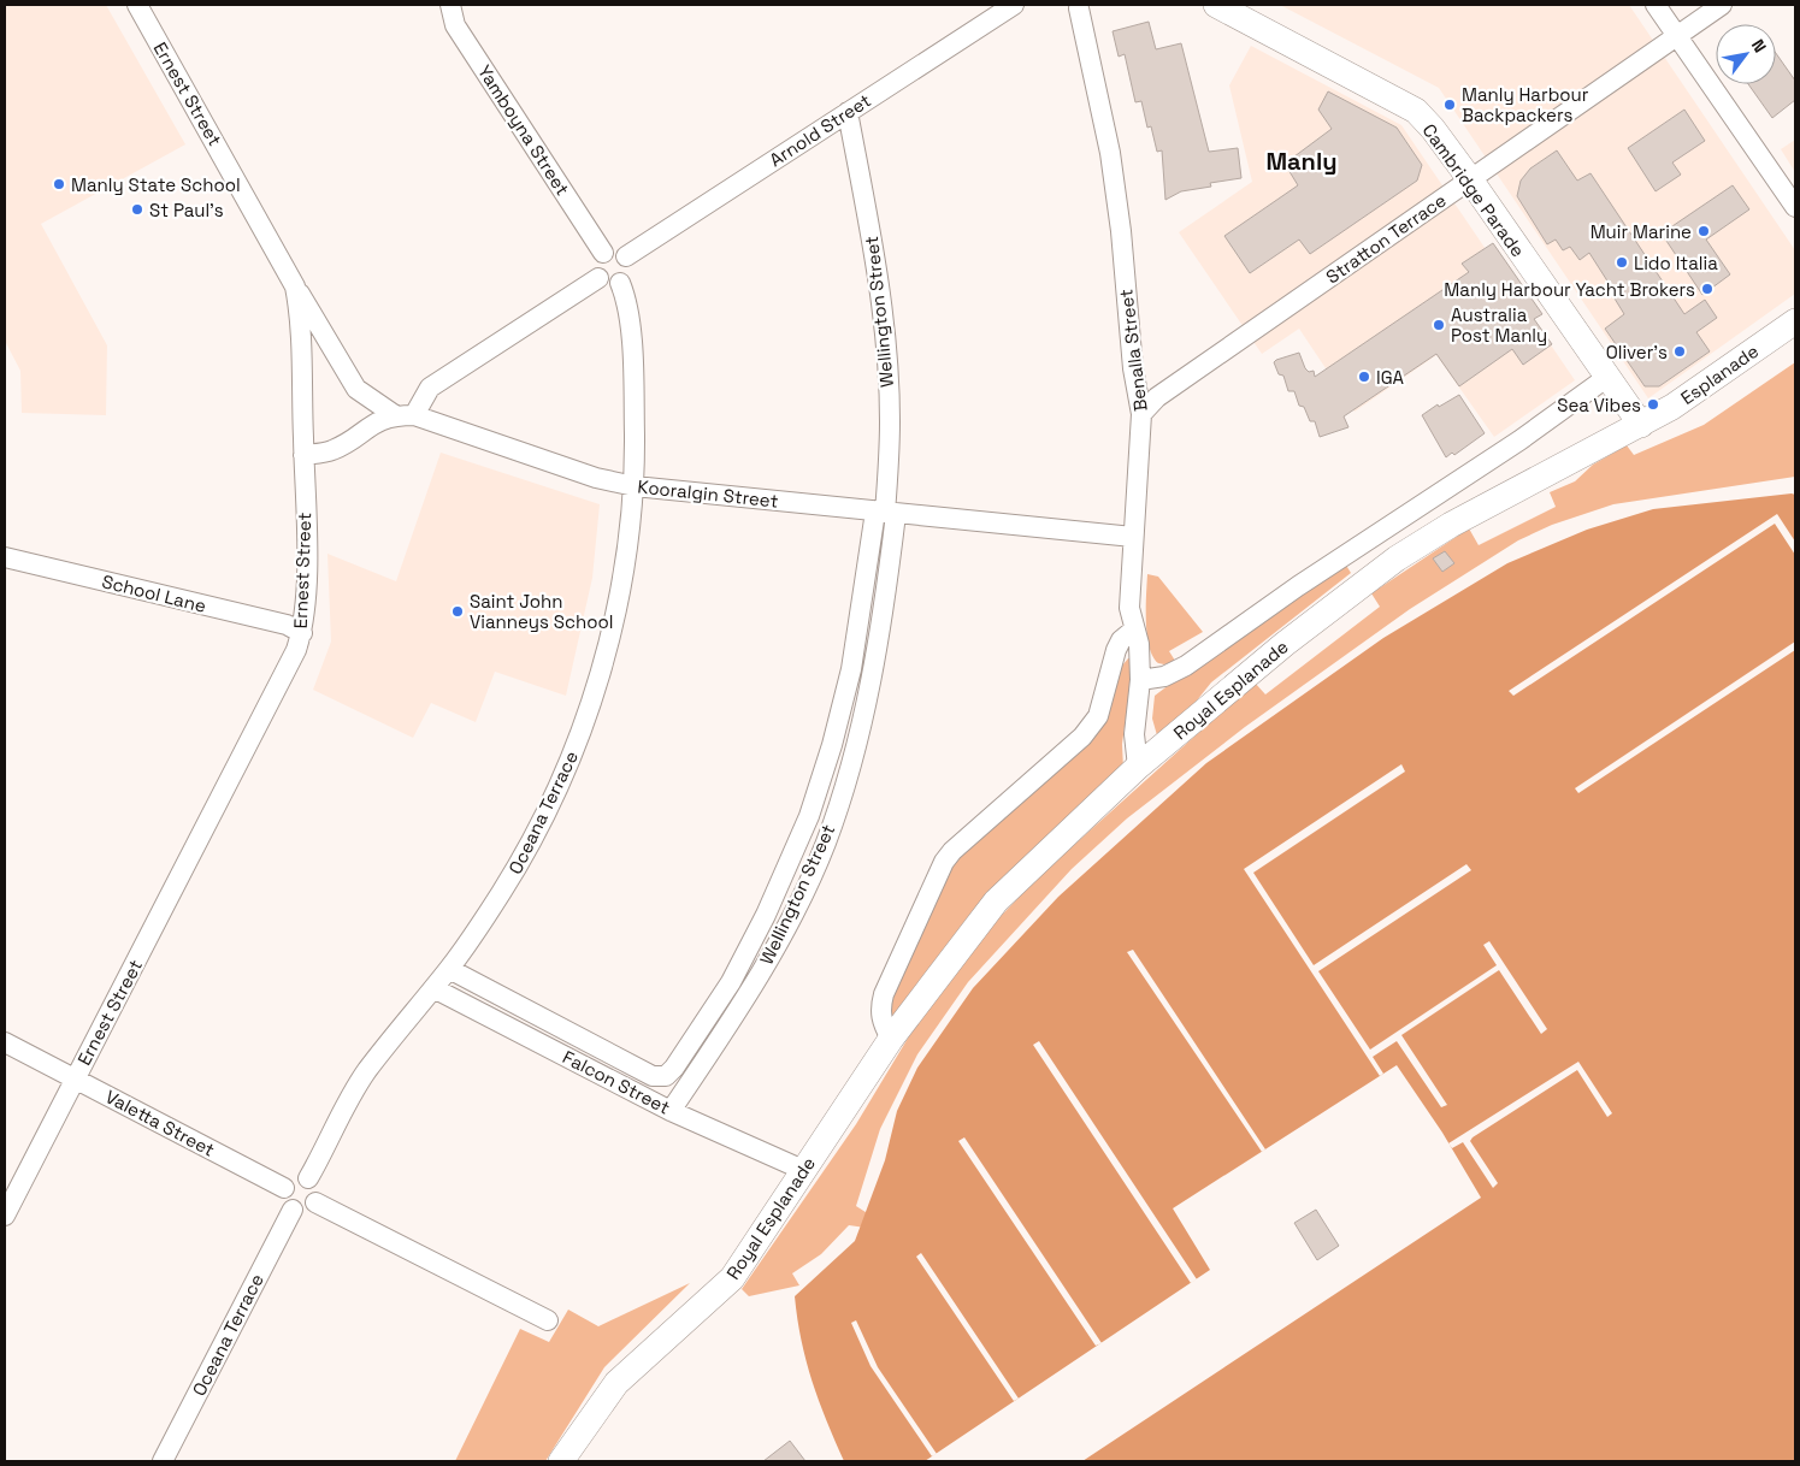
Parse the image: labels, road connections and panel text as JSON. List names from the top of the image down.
{
  "streets": {
    "street": [
      "Ernest Street",
      "Yamboyna Street",
      "Arnold Street",
      "Cambridge Parade",
      "Stratton Terrace",
      "Wellington Street",
      "Benalla Street",
      "Esplanade",
      "Kooralgin Street",
      "School Lane",
      "Royal Esplanade",
      "Oceana Terrace",
      "Falcon Street",
      "Valetta Street"
    ]
  },
  "crossings": [
    ["Ernest Street", "Kooralgin Street"],
    ["Ernest Street", "School Lane"],
    ["Ernest Street", "Valetta Street"],
    ["Yamboyna Street", "Arnold Street"],
    ["Yamboyna Street", "Oceana Terrace"],
    ["Arnold Street", "Wellington Street"],
    ["Arnold Street", "Oceana Terrace"],
    ["Cambridge Parade", "Stratton Terrace"],
    ["Cambridge Parade", "Esplanade"],
    ["Cambridge Parade", "Royal Esplanade"],
    ["Stratton Terrace", "Benalla Street"],
    ["Wellington Street", "Kooralgin Street"],
    ["Wellington Street", "Falcon Street"],
    ["Benalla Street", "Kooralgin Street"],
    ["Benalla Street", "Royal Esplanade"],
    ["Esplanade", "Royal Esplanade"],
    ["Kooralgin Street", "Oceana Terrace"],
    ["Royal Esplanade", "Falcon Street"],
    ["Oceana Terrace", "Falcon Street"],
    ["Oceana Terrace", "Valetta Street"]
  ],
  "districts": ["Manly"],
  "places": [
    "Manly Harbour Backpackers",
    "Manly State School",
    "St Paul's",
    "Muir Marine",
    "Lido Italia",
    "Manly Harbour Yacht Brokers",
    "Australia Post Manly",
    "Oliver's",
    "IGA",
    "Sea Vibes",
    "Saint John Vianneys School"
  ],
  "north": "top right"
}
